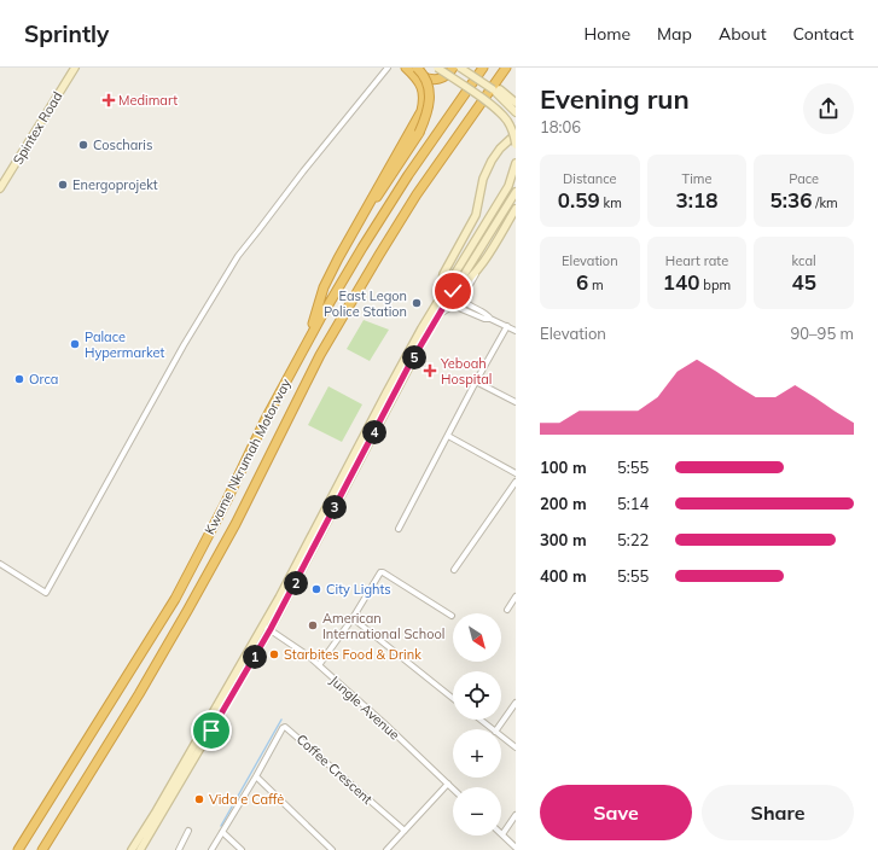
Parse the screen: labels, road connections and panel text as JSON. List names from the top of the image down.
{
  "streets": {
    "highway": ["Kwame Nkrumah Motorway"],
    "main road": ["Spintex Road"],
    "street": ["Jungle Avenue", "Coffee Crescent"]
  },
  "places": {
    "health": ["Medimart", "Yeboah Hospital"],
    "other": [
      "Coscharis",
      "Energoprojekt",
      "East Legon Police Station",
      "Palace Hypermarket",
      "Orca",
      "City Lights",
      "American International School",
      "Starbites Food & Drink",
      "Vida e Caffė"
    ]
  },
  "north": "bottom right",
  "page": {
    "header": "Sprintly",
    "nav": [
      "Home",
      "Map",
      "About",
      "Contact"
    ],
    "heading": ["Evening run", "18:06"],
    "stats": [
      ["Distance", "0.59 km"],
      ["Time", "3:18"],
      ["Pace", "5:36 /km"],
      ["Elevation", "6 m"],
      ["Heart rate", "140 bpm"],
      ["kcal", "45"]
    ],
    "chart": ["Elevation", "90–95 m"],
    "pins": [
      "5",
      "4",
      "3",
      "2",
      "1"
    ],
    "list": [
      {
        "name": "100 m",
        "note": "5:55"
      },
      {
        "name": "200 m",
        "note": "5:14"
      },
      {
        "name": "300 m",
        "note": "5:22"
      },
      {
        "name": "400 m",
        "note": "5:55"
      }
    ],
    "map_buttons": ["+", "−"],
    "buttons": ["Save", "Share"]
  }
}
